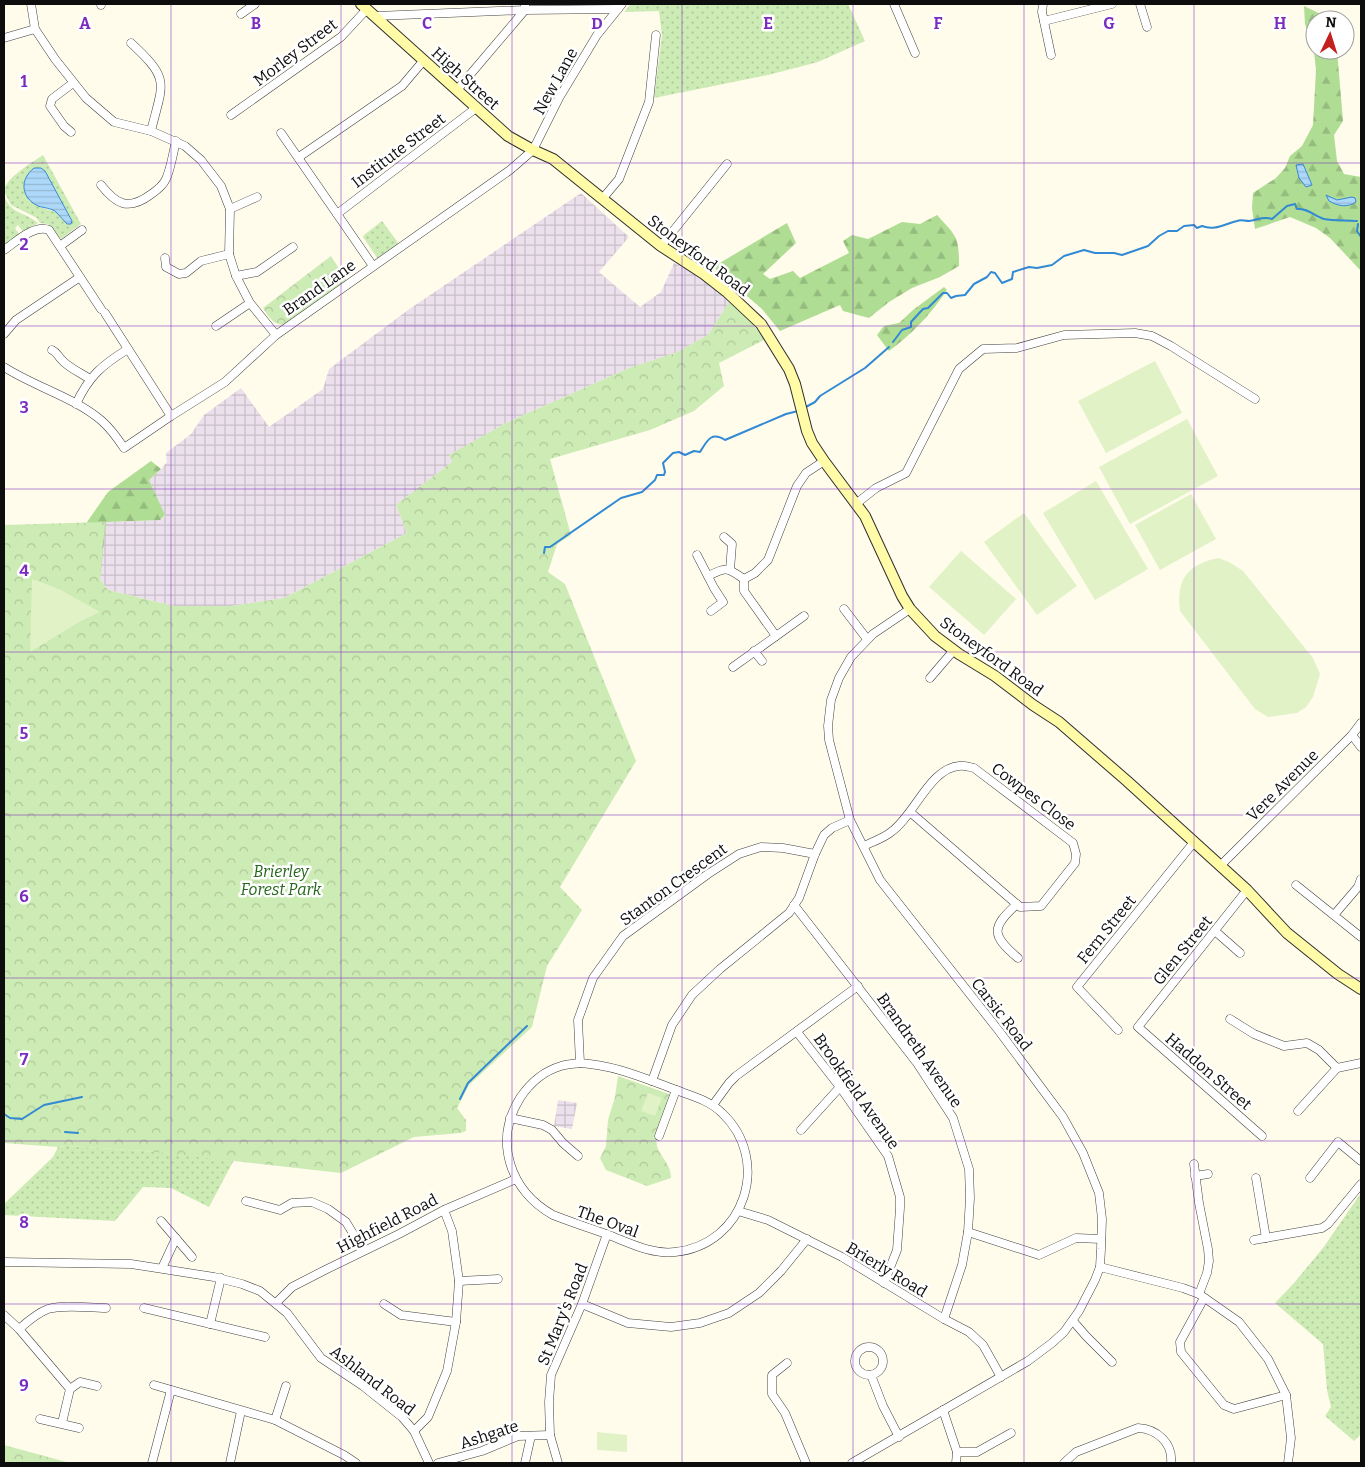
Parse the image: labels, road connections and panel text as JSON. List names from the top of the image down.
{
  "streets": {
    "main road": ["High Street", "Stoneyford Road"],
    "street": [
      "Morley Street",
      "New Lane",
      "Institute Street",
      "Brand Lane",
      "Vere Avenue",
      "Cowpes Close",
      "Stanton Crescent",
      "Fern Street",
      "Glen Street",
      "Carsic Road",
      "Brandreth Avenue",
      "Haddon Street",
      "Brookfield Avenue",
      "The Oval",
      "Highfield Road",
      "Brierly Road",
      "St Mary's Road",
      "Ashland Road",
      "Ashgate"
    ]
  },
  "crossings": [
    ["Morley Street", "High Street"],
    ["High Street", "New Lane"],
    ["High Street", "Institute Street"],
    ["High Street", "Stoneyford Road"],
    ["High Street", "Brand Lane"],
    ["New Lane", "Stoneyford Road"],
    ["New Lane", "Brand Lane"],
    ["Stoneyford Road", "Brand Lane"],
    ["Stoneyford Road", "Vere Avenue"],
    ["Stoneyford Road", "Fern Street"],
    ["Stoneyford Road", "Glen Street"],
    ["Stoneyford Road", "Carsic Road"],
    ["Cowpes Close", "Carsic Road"],
    ["Stanton Crescent", "The Oval"],
    ["Glen Street", "Haddon Street"],
    ["Carsic Road", "Brierly Road"],
    ["Brandreth Avenue", "Brierly Road"],
    ["Brookfield Avenue", "Brierly Road"],
    ["The Oval", "Highfield Road"],
    ["The Oval", "Brierly Road"],
    ["The Oval", "St Mary's Road"],
    ["Highfield Road", "Ashland Road"],
    ["St Mary's Road", "Ashgate"]
  ],
  "parks": ["Brierley Forest Park"],
  "north": "top",
  "grid": {
    "columns": [
      "A",
      "B",
      "C",
      "D",
      "E",
      "F",
      "G",
      "H"
    ],
    "rows": [
      "1",
      "2",
      "3",
      "4",
      "5",
      "6",
      "7",
      "8",
      "9"
    ]
  }
}
